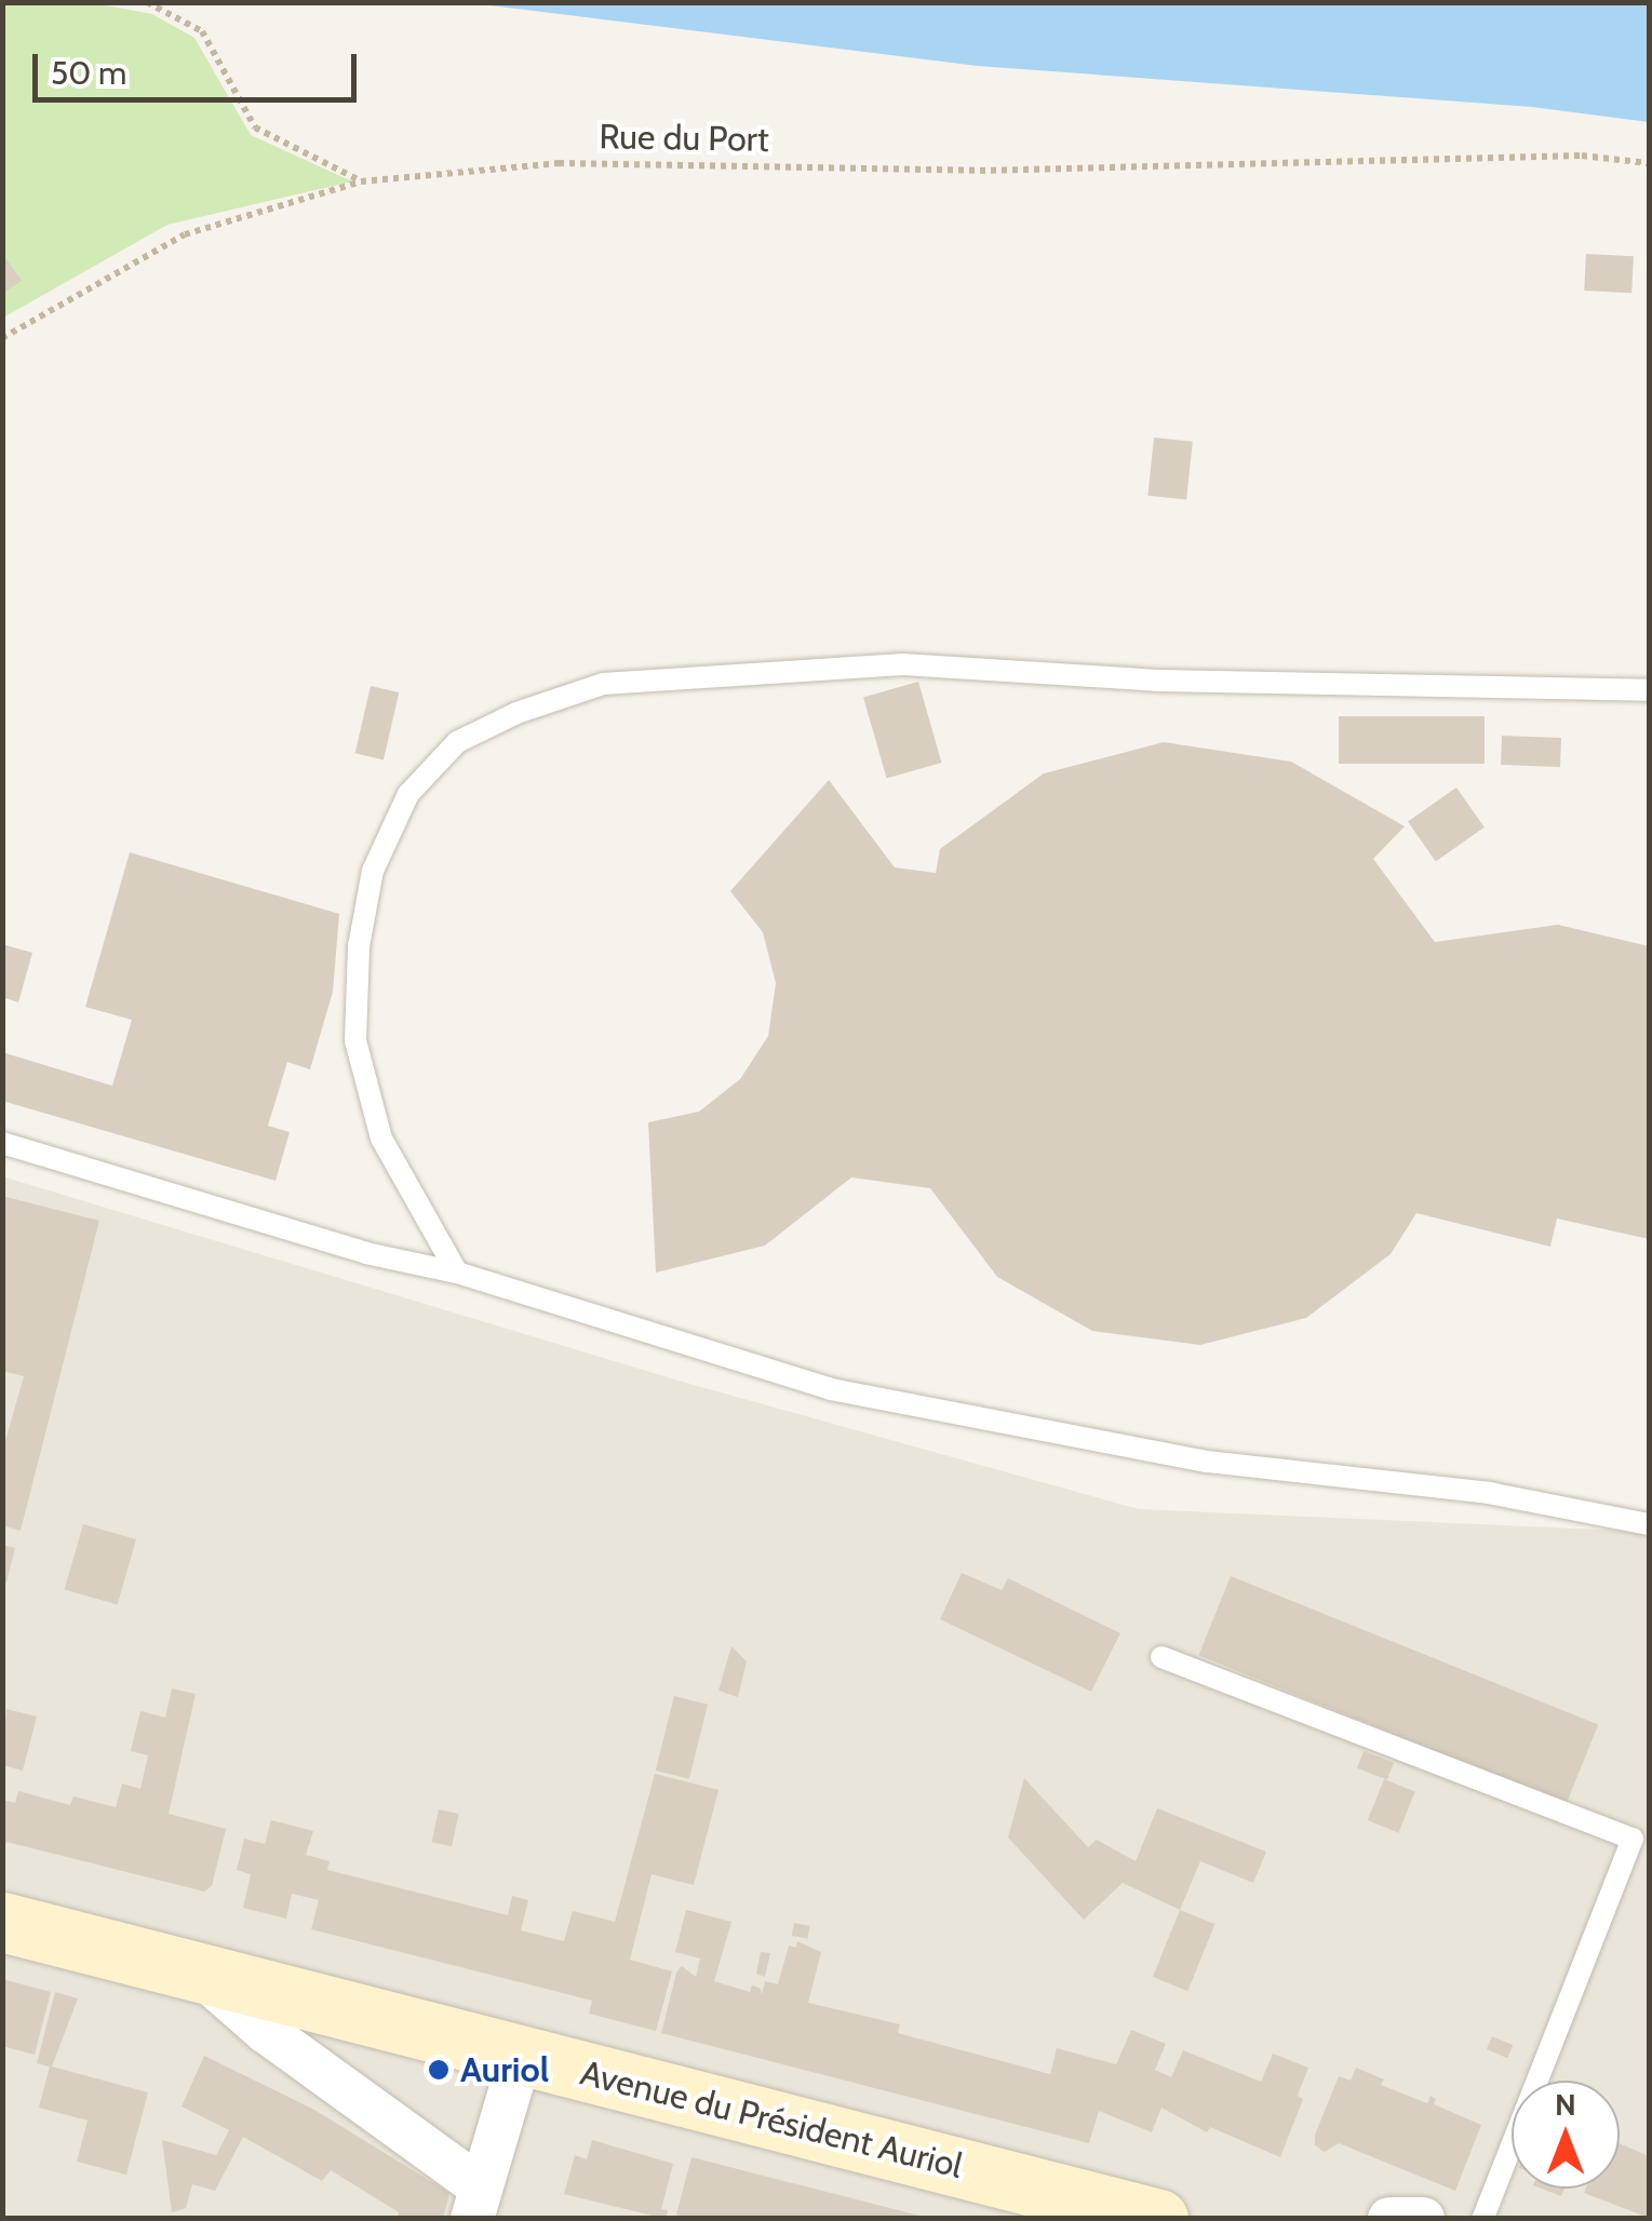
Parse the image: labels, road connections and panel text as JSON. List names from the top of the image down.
{
  "streets": {
    "main road": ["Avenue du Président Auriol"],
    "path": ["Rue du Port"]
  },
  "places": ["Auriol"],
  "scale_bar": "50 m",
  "north": "top"
}
